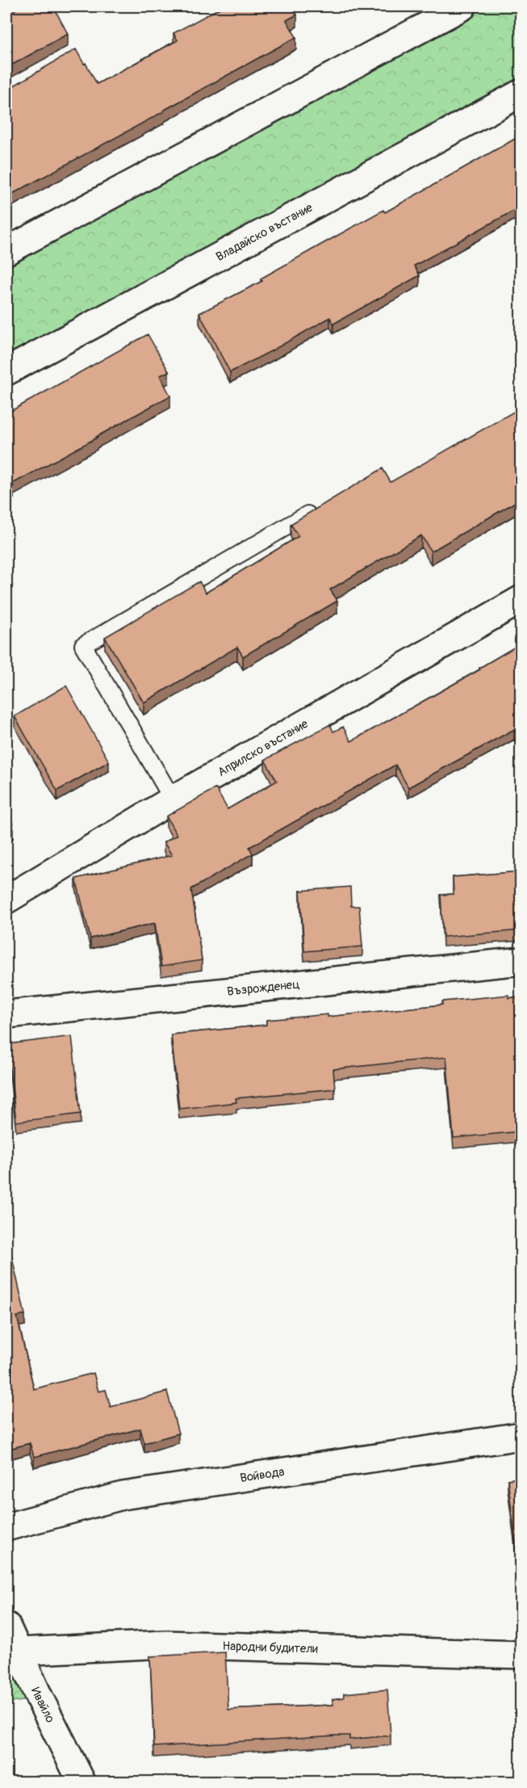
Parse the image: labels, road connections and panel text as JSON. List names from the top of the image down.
{
  "streets": {
    "street": [
      "Владайско въстание",
      "Априлско въстание",
      "Възрожденец",
      "Войвода",
      "Народни будители",
      "Ивайло"
    ]
  },
  "crossings": [
    ["Народни будители", "Ивайло"]
  ]
}
